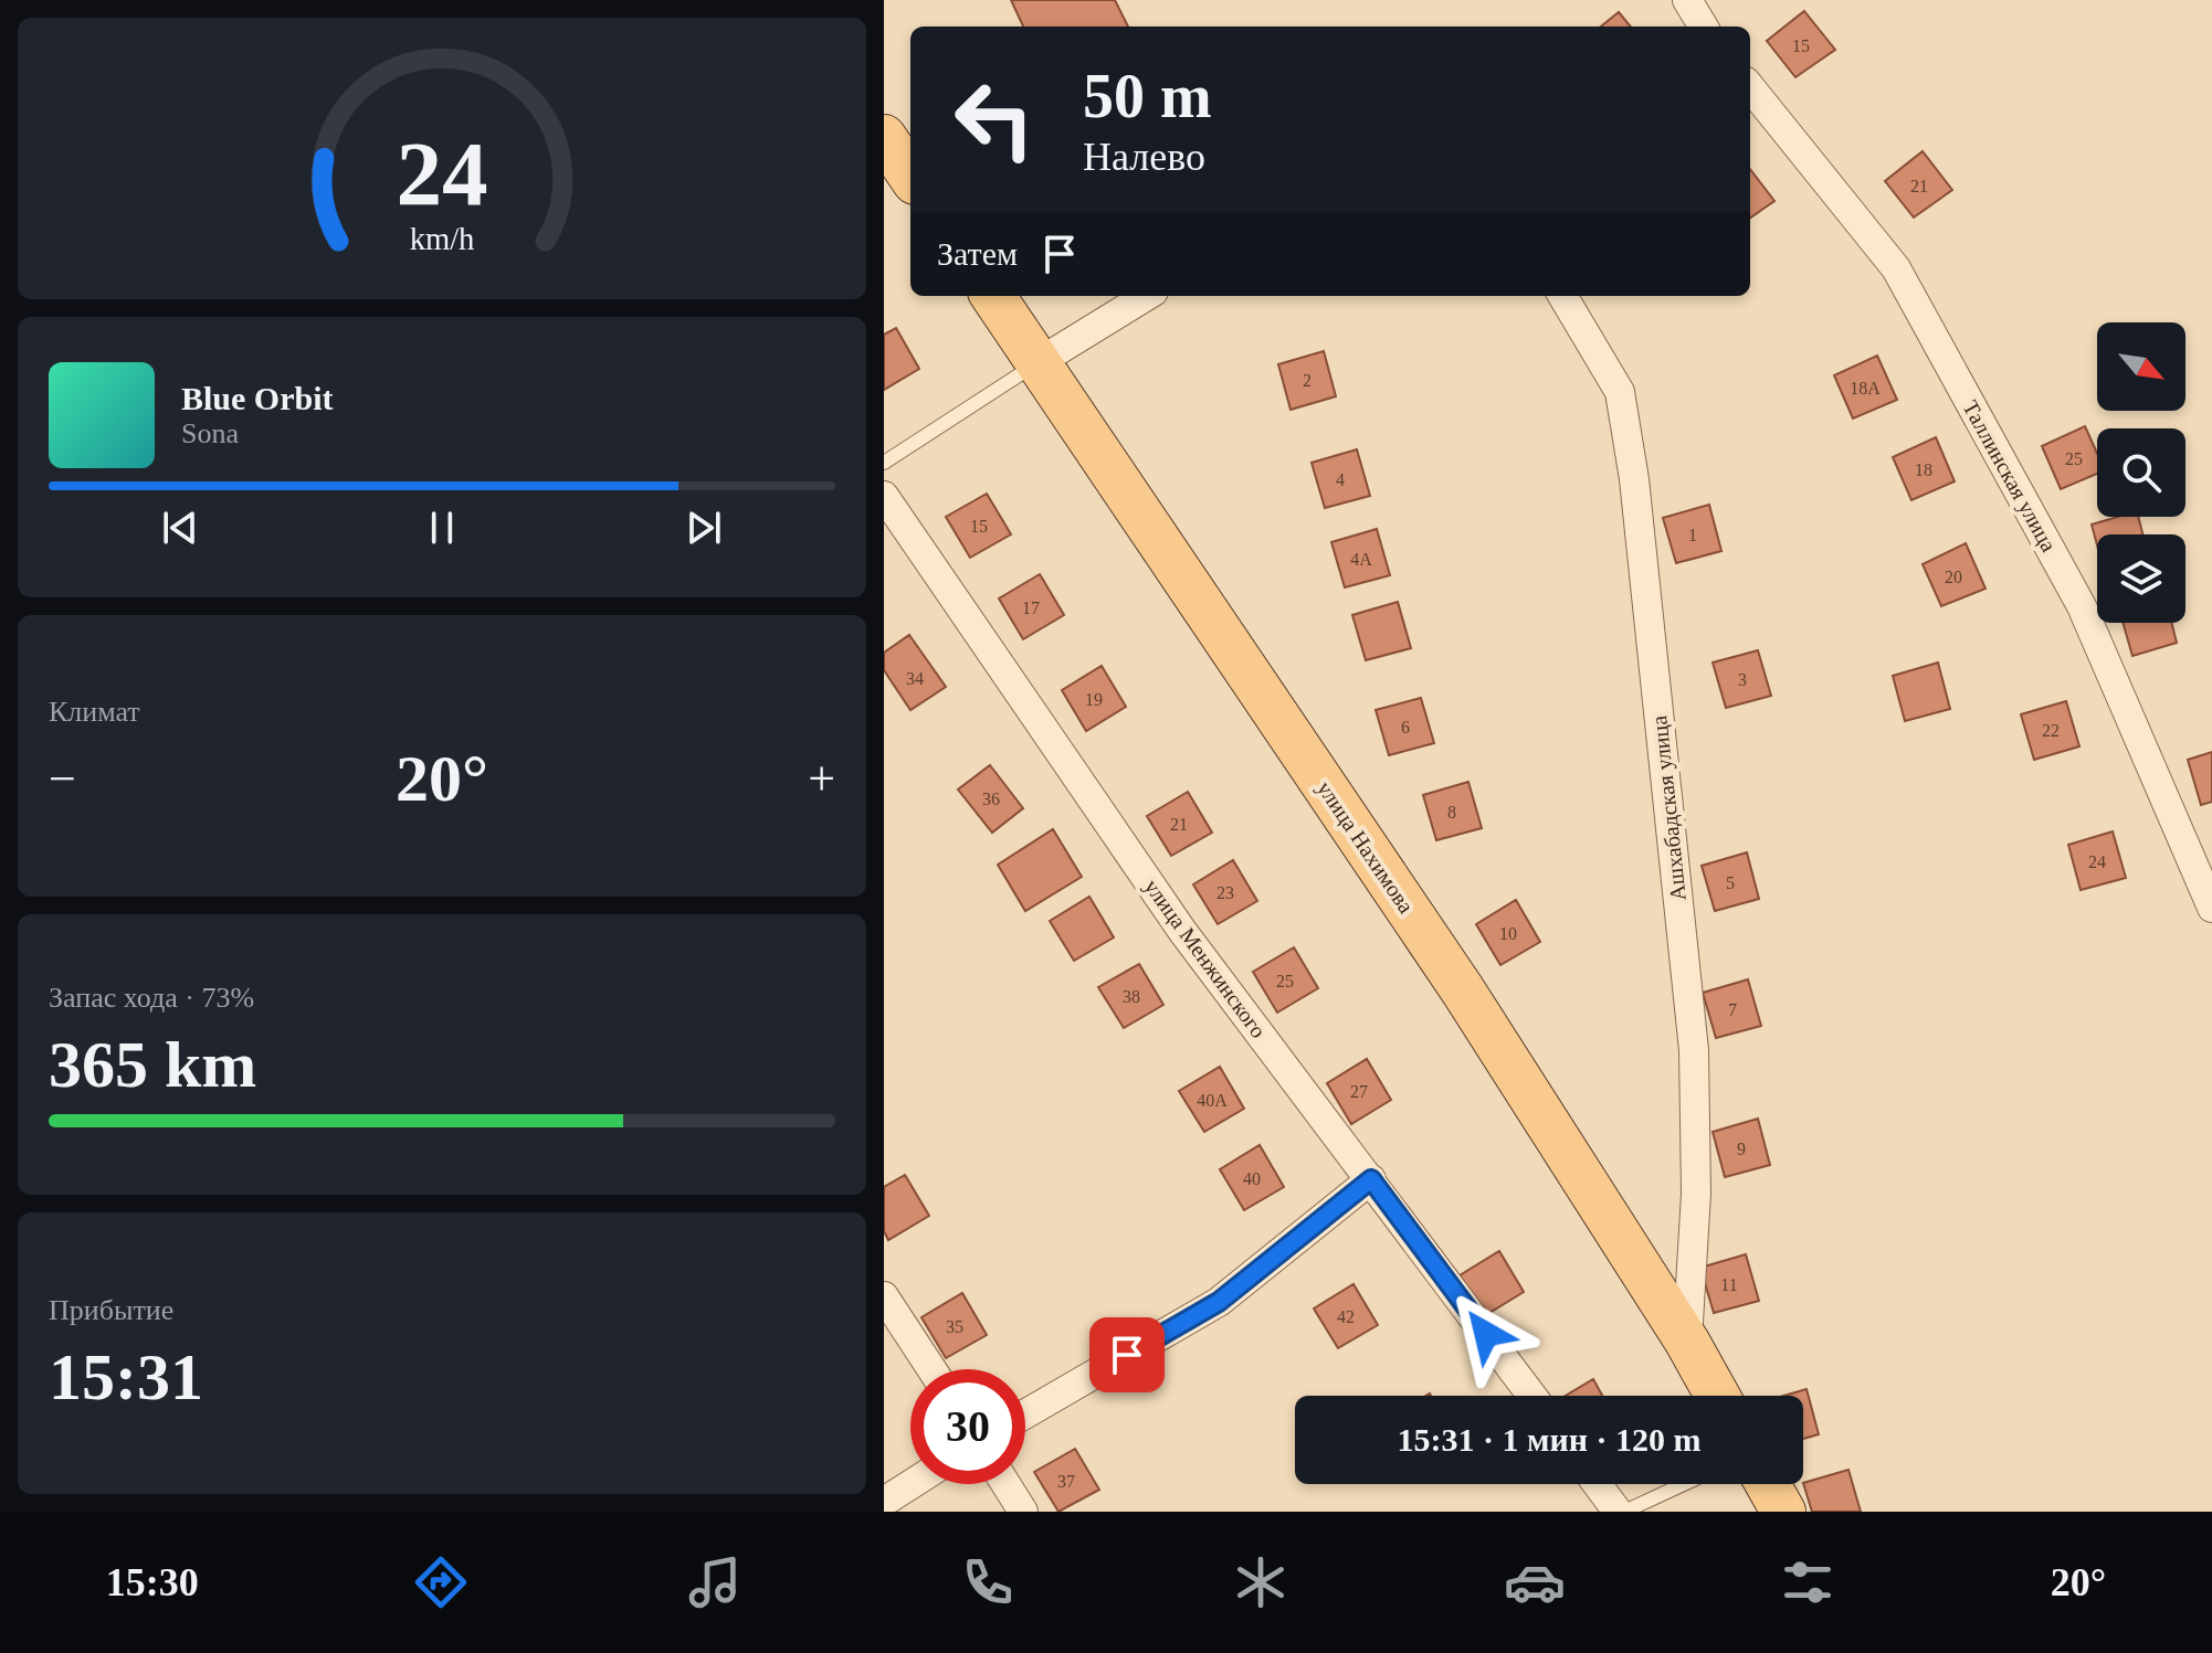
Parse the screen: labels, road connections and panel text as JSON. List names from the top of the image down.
{
  "streets": {
    "main road": ["улица Нахимова"],
    "street": ["Таллинская улица", "Ашхабадская улица", "улица Менжинского"]
  },
  "crossings": [
    ["Ашхабадская улица", "улица Нахимова"]
  ],
  "house_numbers": [
    "15",
    "21",
    "2",
    "18А",
    "25",
    "18",
    "4",
    "15",
    "1",
    "4А",
    "20",
    "17",
    "34",
    "3",
    "19",
    "6",
    "22",
    "36",
    "8",
    "21",
    "24",
    "5",
    "23",
    "10",
    "25",
    "38",
    "7",
    "27",
    "40А",
    "9",
    "40",
    "11",
    "42",
    "35",
    "37"
  ],
  "north": "bottom right",
  "page": {
    "turn": ["50 m", "Налево"],
    "then": "Затем",
    "song": ["Blue Orbit", "Sona"],
    "tile": [
      "Климат",
      ["Запас хода · 73%", "365 km"],
      ["Прибытие", "15:31"]
    ],
    "heat": ["−", "20°", "+"],
    "limit": "30",
    "trip": "15:31 · 1 мин · 120 m",
    "tabs": ["15:30", "20°"],
    "gauge": ["24", "km/h"]
  }
}
